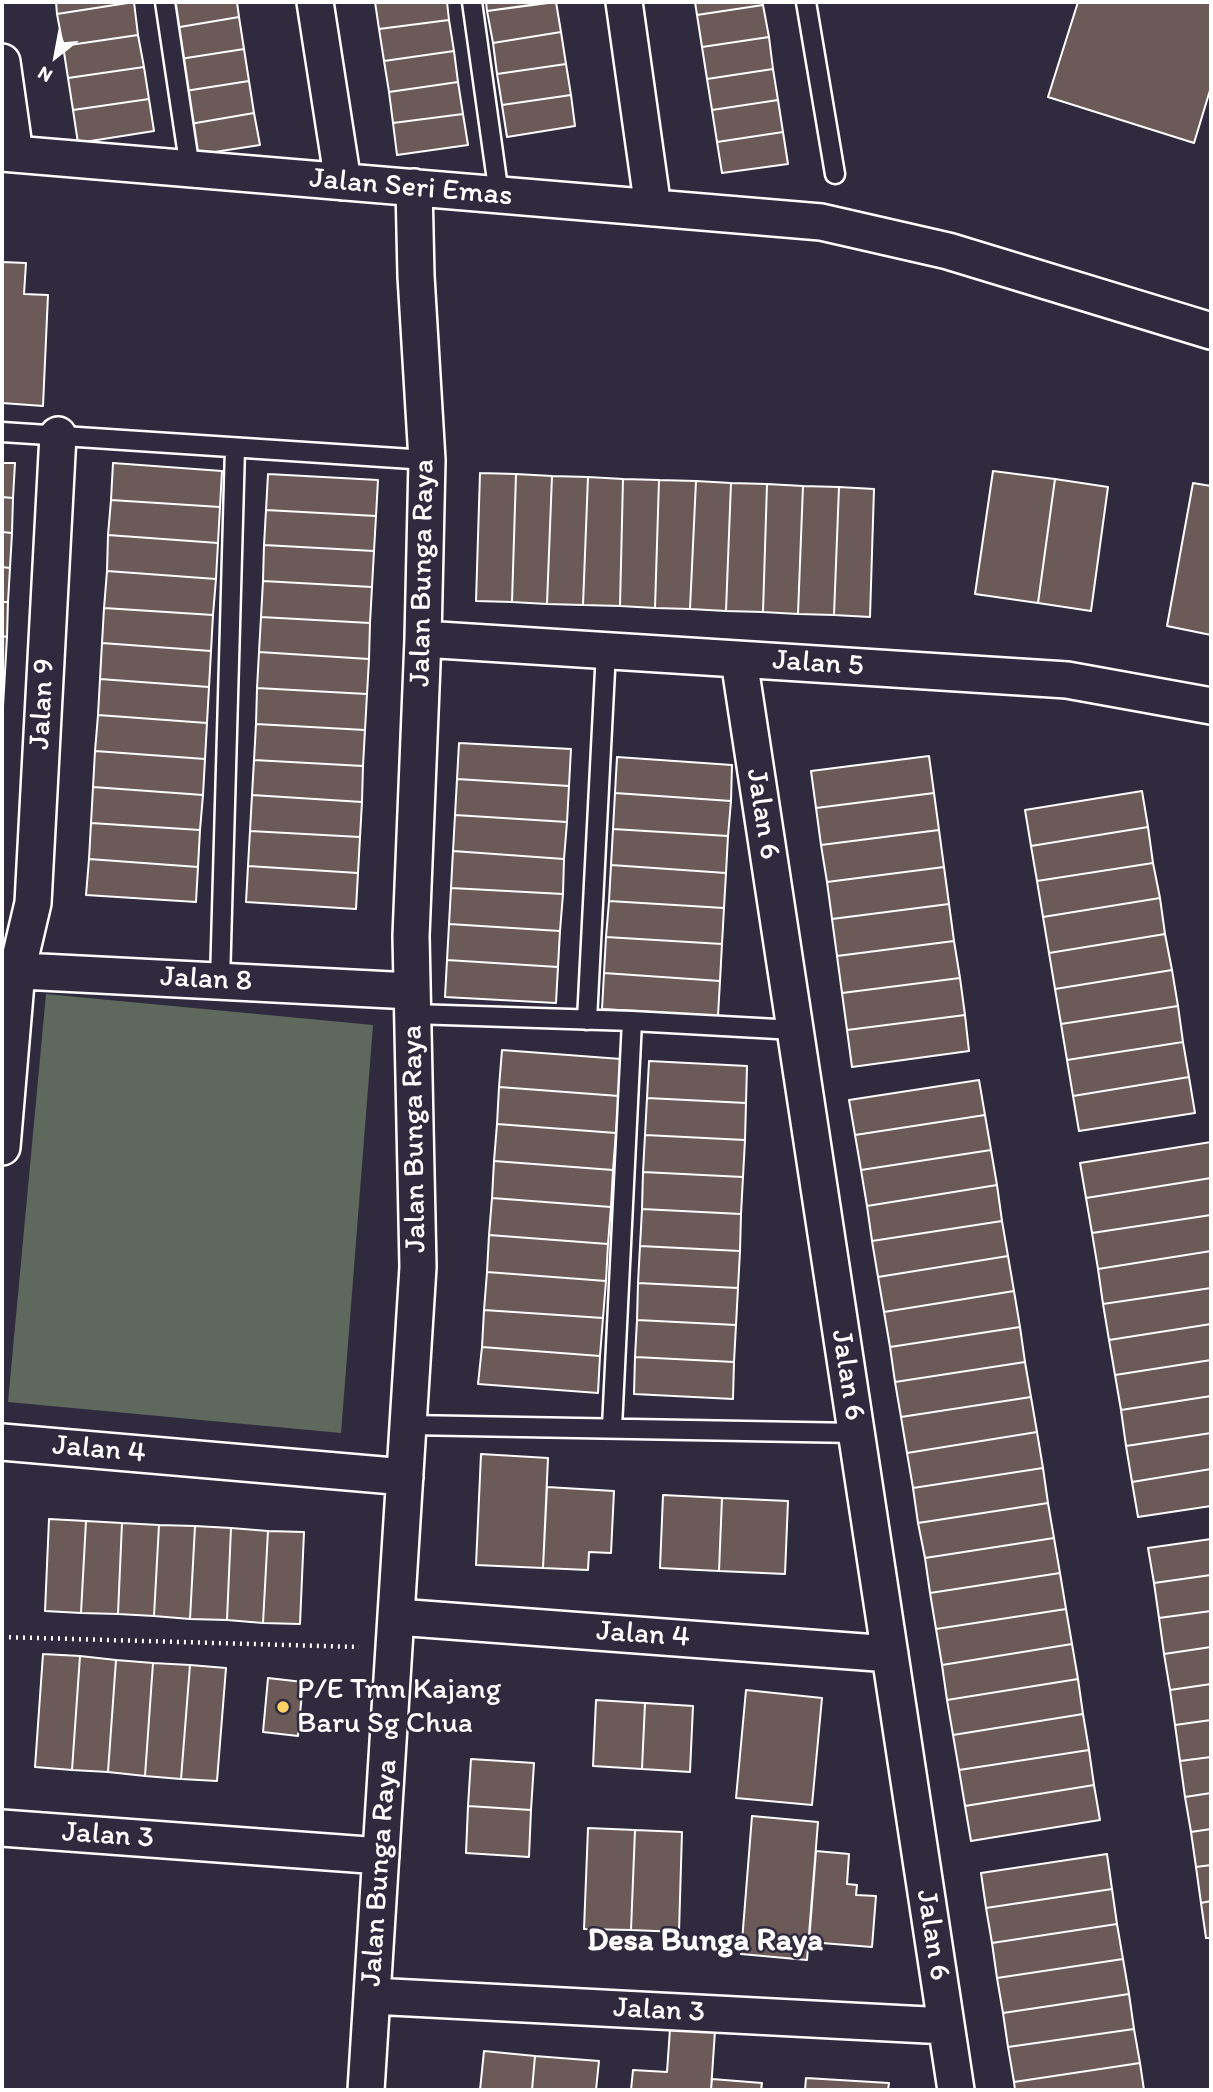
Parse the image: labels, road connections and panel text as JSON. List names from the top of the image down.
{
  "streets": {
    "street": [
      "Jalan Seri Emas",
      "Jalan Bunga Raya",
      "Jalan 5",
      "Jalan 9",
      "Jalan 6",
      "Jalan 8",
      "Jalan 4",
      "Jalan 3"
    ]
  },
  "crossings": [
    ["Jalan Seri Emas", "Jalan Bunga Raya"],
    ["Jalan Bunga Raya", "Jalan 5"],
    ["Jalan Bunga Raya", "Jalan 8"],
    ["Jalan Bunga Raya", "Jalan 4"],
    ["Jalan Bunga Raya", "Jalan 3"],
    ["Jalan 5", "Jalan 6"],
    ["Jalan 9", "Jalan 8"],
    ["Jalan 6", "Jalan 4"],
    ["Jalan 6", "Jalan 3"]
  ],
  "districts": ["Desa Bunga Raya"],
  "places": ["P/E Tmn Kajang Baru Sg Chua"],
  "north": "bottom left"
}
